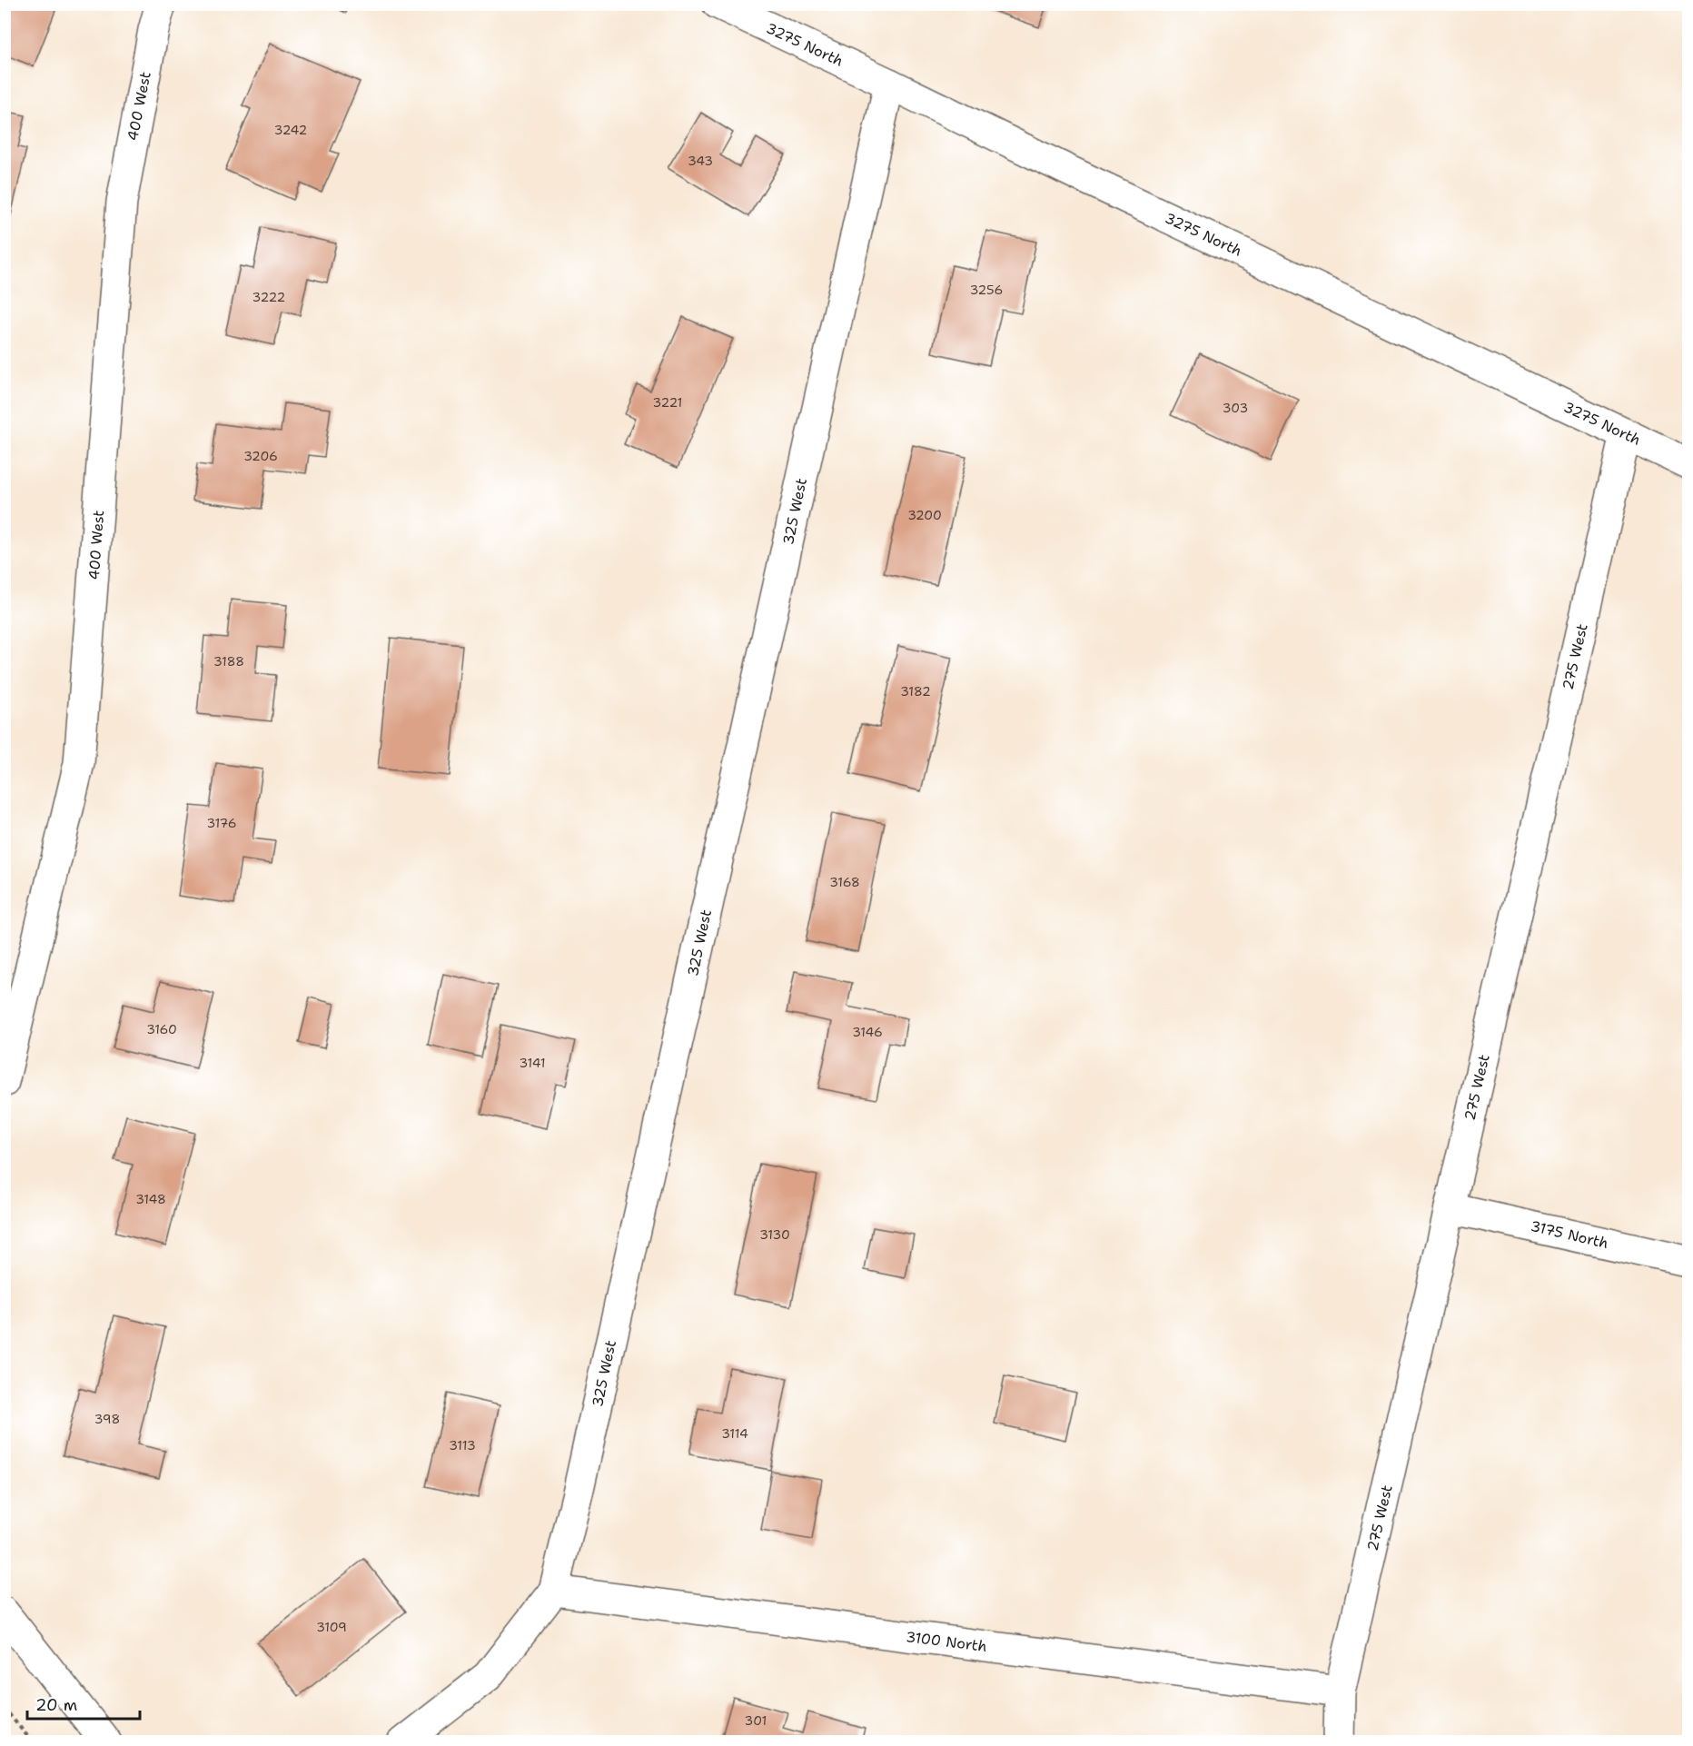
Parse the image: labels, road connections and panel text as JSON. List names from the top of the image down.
{
  "streets": {
    "street": [
      "3275 North",
      "400 West",
      "325 West",
      "275 West",
      "3175 North",
      "3100 North"
    ]
  },
  "crossings": [
    ["3275 North", "325 West"],
    ["3275 North", "275 West"],
    ["325 West", "3100 North"],
    ["275 West", "3175 North"],
    ["275 West", "3100 North"]
  ],
  "house_numbers": [
    "3242",
    "343",
    "3256",
    "3222",
    "3221",
    "303",
    "3206",
    "3200",
    "3188",
    "3182",
    "3176",
    "3168",
    "3160",
    "3146",
    "3141",
    "3148",
    "3130",
    "398",
    "3114",
    "3113",
    "3109",
    "301"
  ],
  "scale_bar": "20 m"
}
